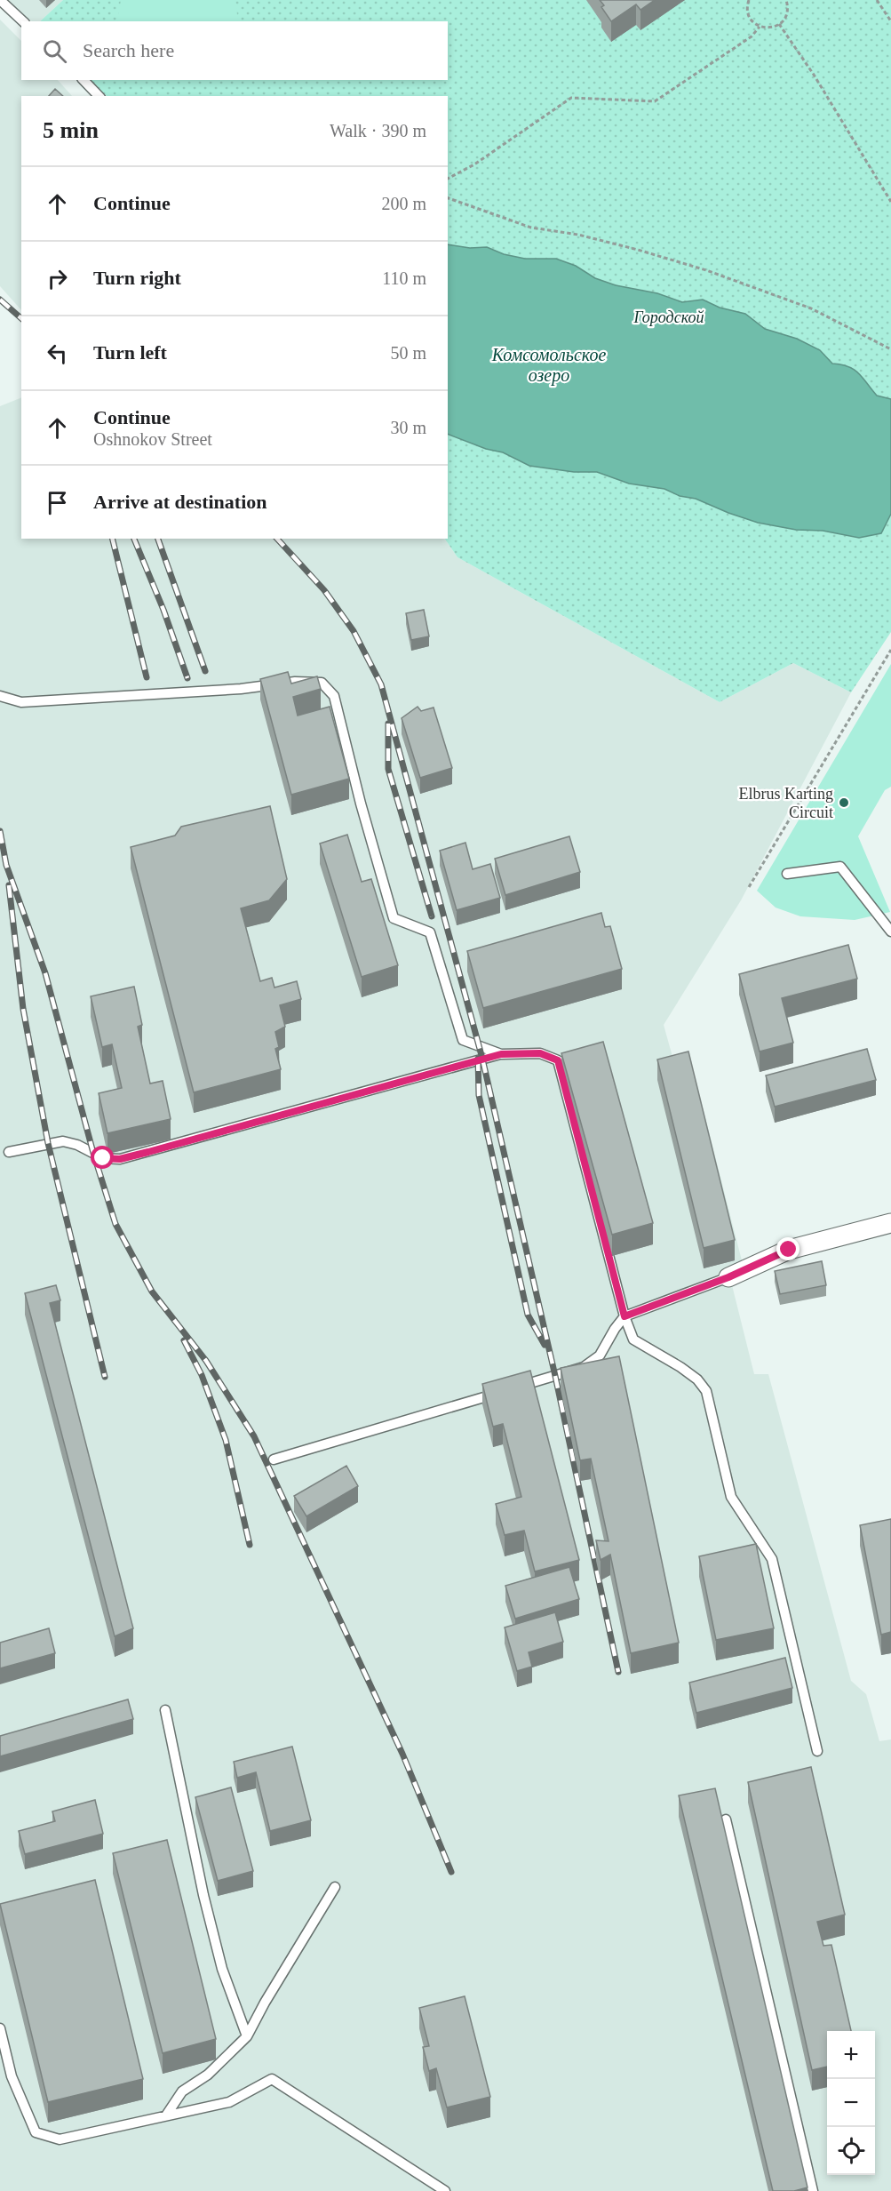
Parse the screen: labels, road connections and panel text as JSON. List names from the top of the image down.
{
  "water": ["Комсомольское озеро"],
  "parks": ["Городской"],
  "places": ["Elbrus Karting Circuit"],
  "page": {
    "search": "Search here",
    "heading": ["5 min", "Walk · 390 m"],
    "list": [
      ["Continue", "200 m"],
      ["Turn right", "110 m"],
      ["Turn left", "50 m"],
      ["Continue", "Oshnokov Street", "30 m"],
      "Arrive at destination"
    ],
    "map_buttons": ["+", "−"]
  }
}
